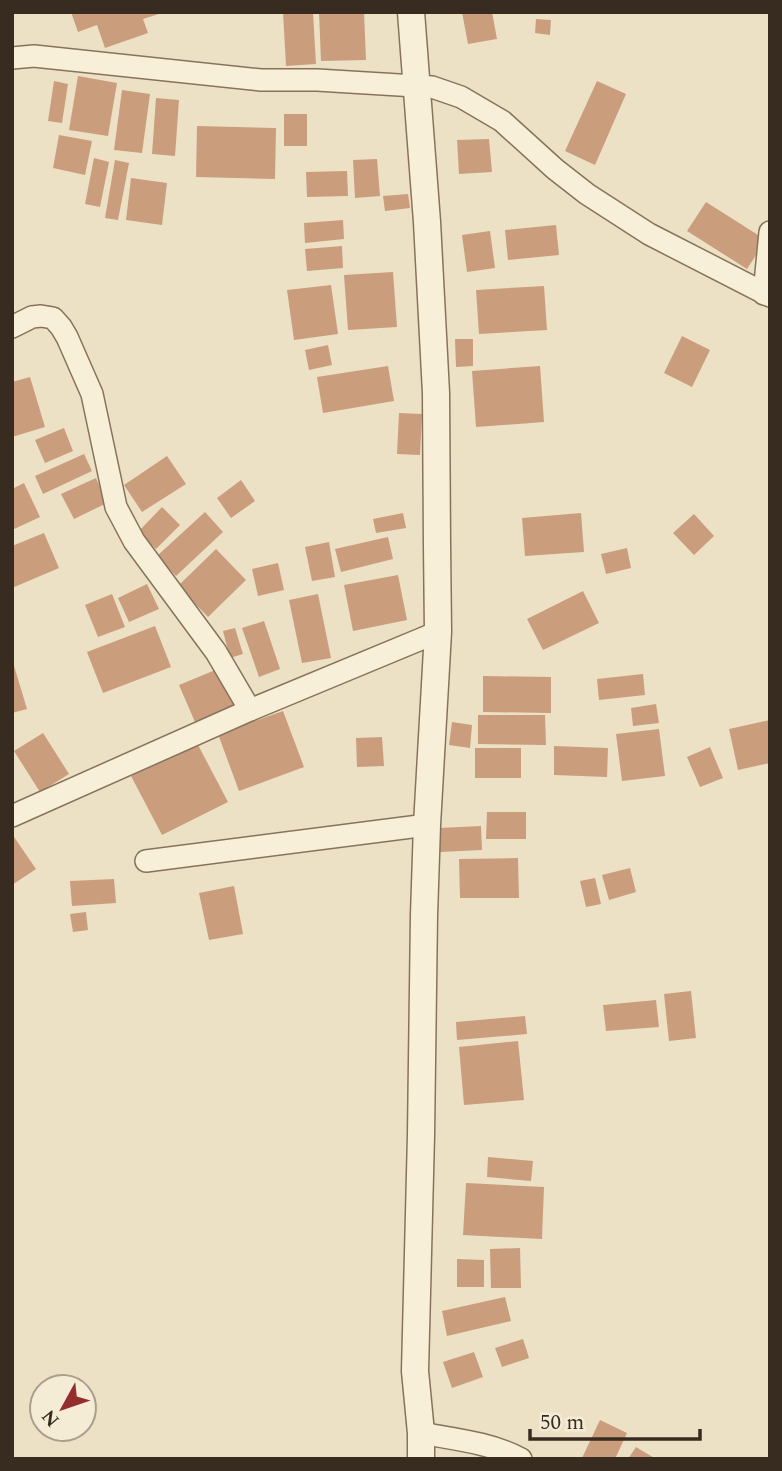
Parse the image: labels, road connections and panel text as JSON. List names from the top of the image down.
{
  "scale_bar": "50 m",
  "north": "bottom left"
}
